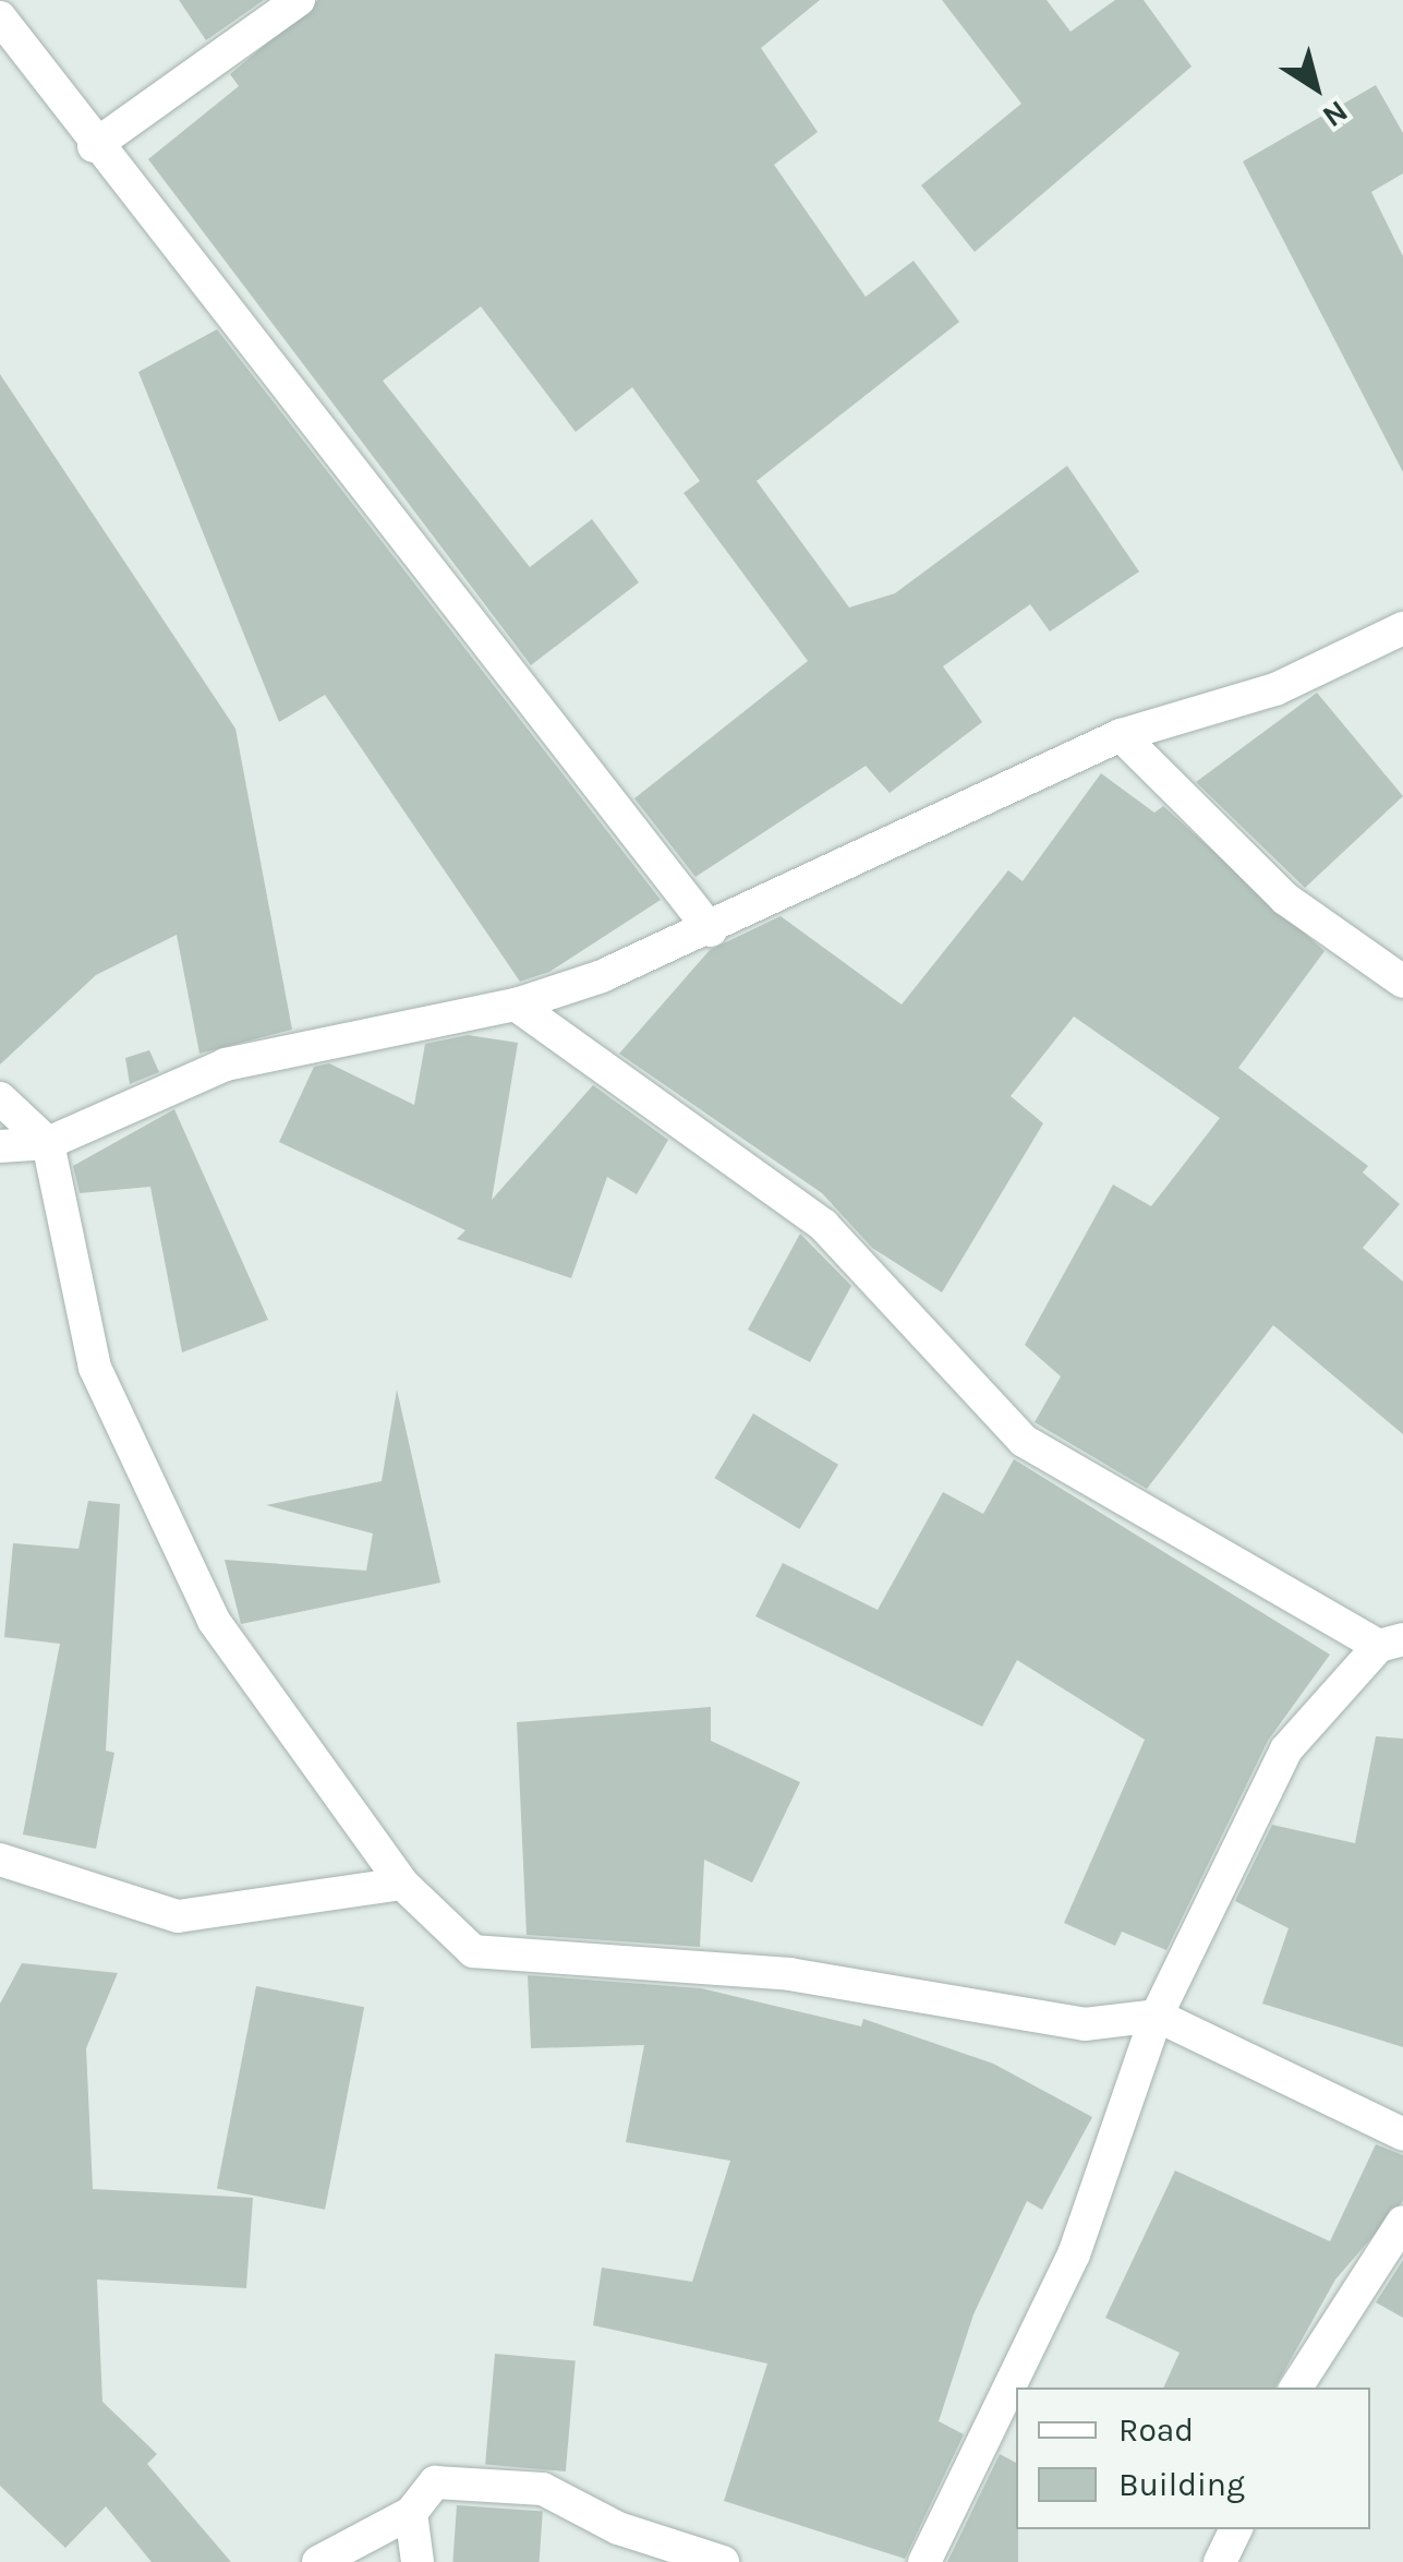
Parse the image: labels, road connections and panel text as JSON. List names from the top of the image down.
{
  "legend": ["Road", "Building"],
  "north": "bottom right"
}
